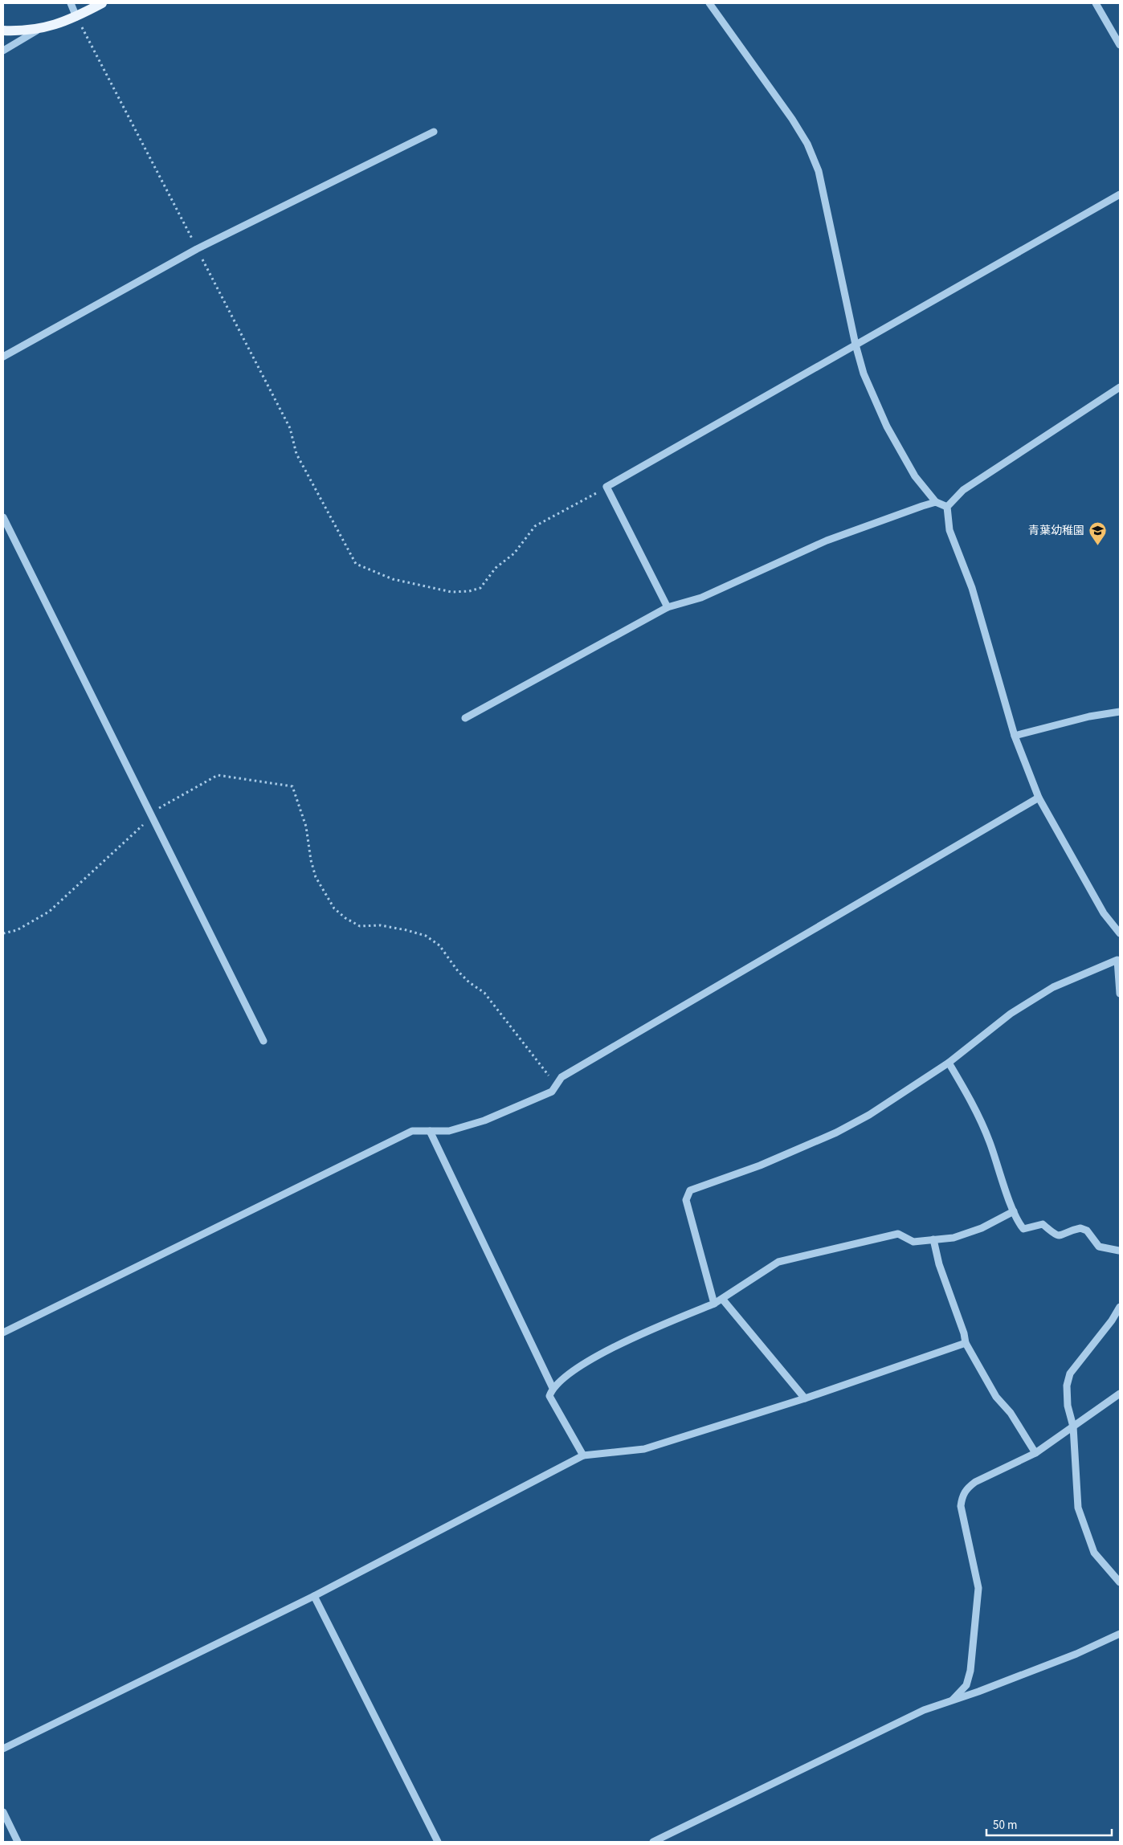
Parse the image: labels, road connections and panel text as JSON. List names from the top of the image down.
{
  "places": {
    "school or university": ["青葉幼稚園"]
  },
  "scale_bar": "50 m"
}
